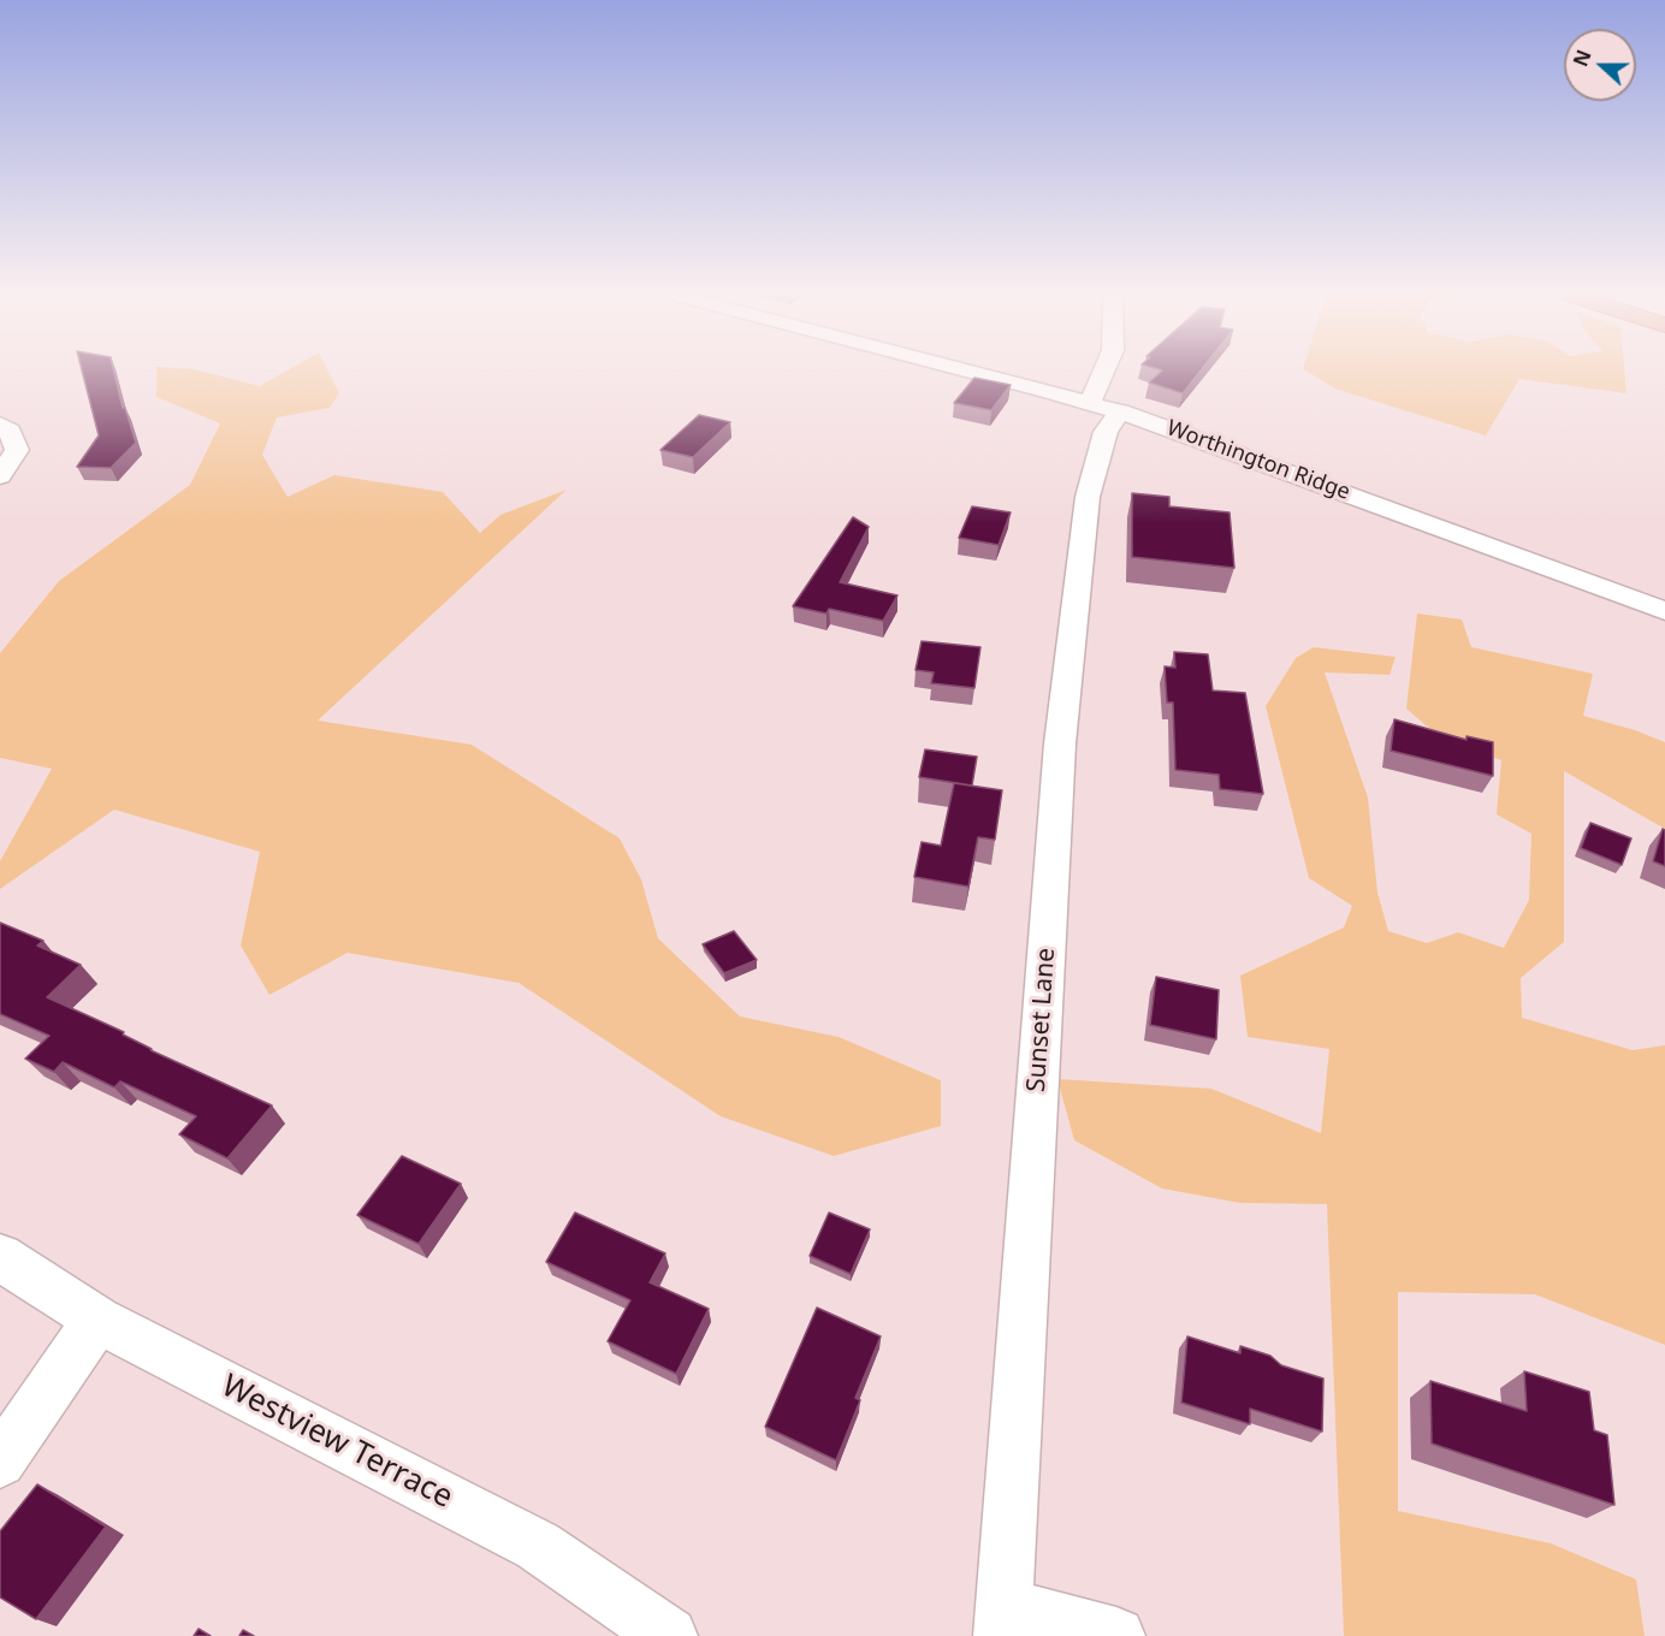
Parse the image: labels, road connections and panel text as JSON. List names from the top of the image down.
{
  "streets": {
    "street": ["Worthington Ridge", "Sunset Lane", "Westview Terrace"]
  },
  "crossings": [
    ["Worthington Ridge", "Sunset Lane"]
  ],
  "north": "left"
}
